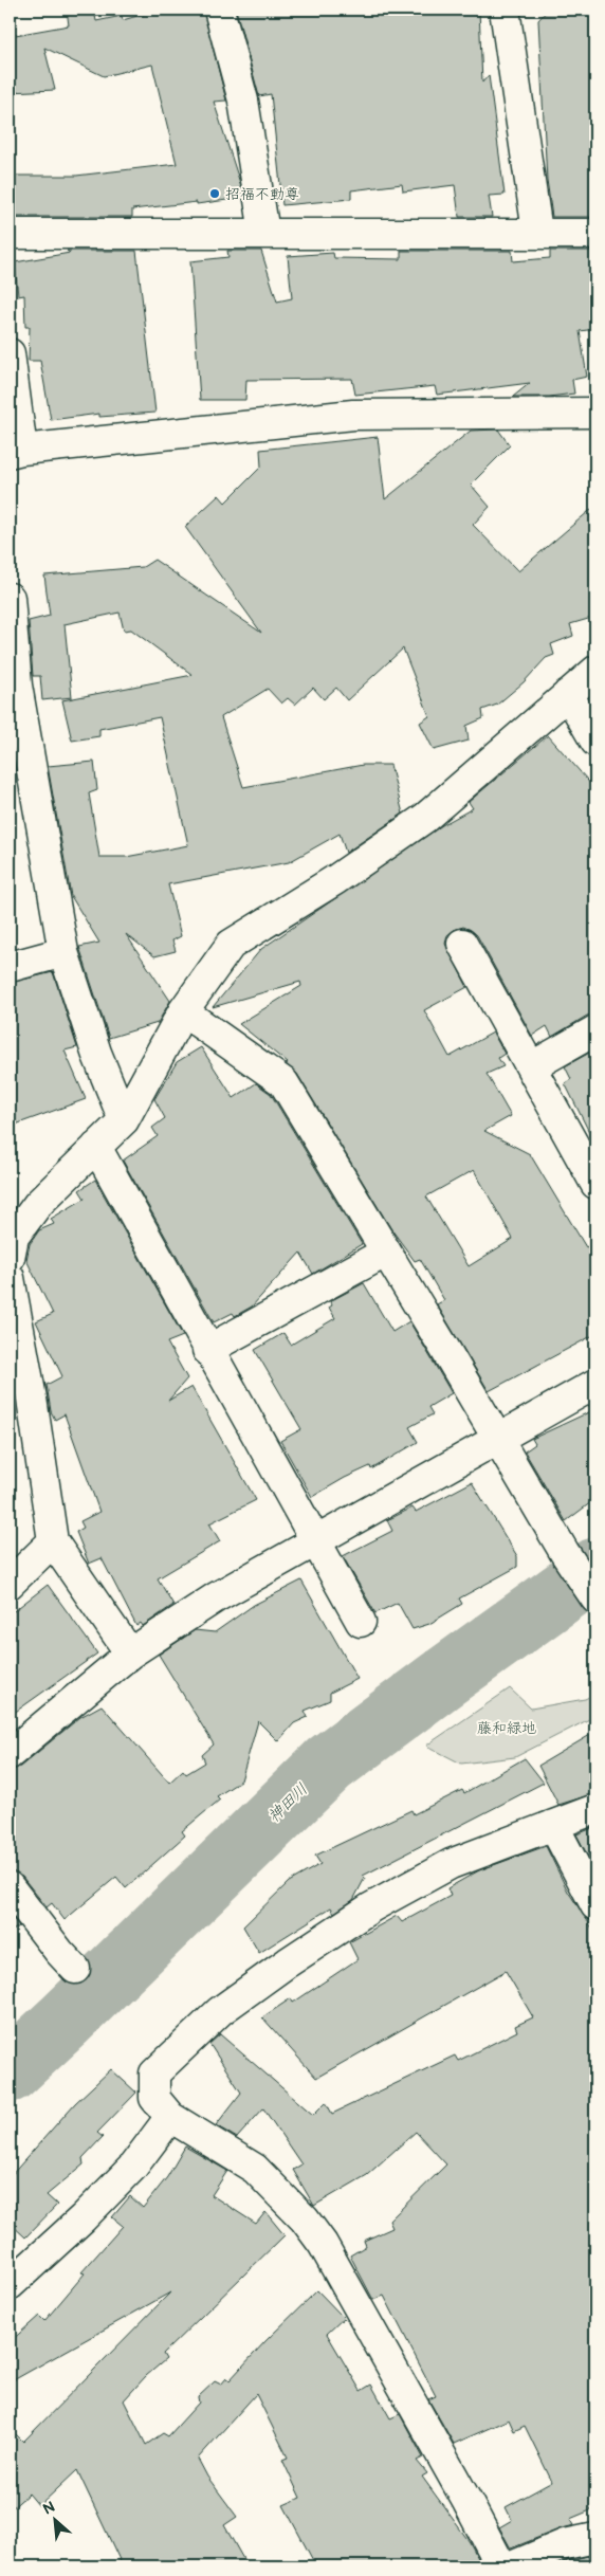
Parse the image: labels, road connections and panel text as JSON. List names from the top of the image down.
{
  "water": ["神田川"],
  "parks": ["藤和緑地"],
  "places": ["招福不動尊"],
  "north": "top left"
}
